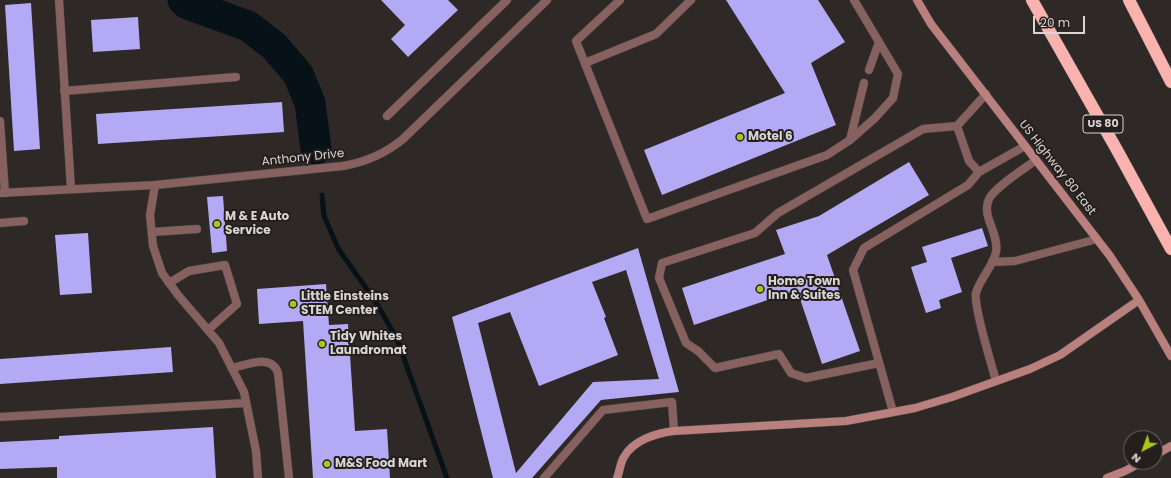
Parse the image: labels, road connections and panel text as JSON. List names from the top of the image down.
{
  "streets": {
    "highway": ["US 80"],
    "main road": ["US Highway 80 East"],
    "street": ["Anthony Drive"]
  },
  "places": [
    "Motel 6",
    "M & E Auto Service",
    "Home Town Inn & Suites",
    "Little Einsteins STEM Center",
    "Tidy Whites Laundromat",
    "M&S Food Mart"
  ],
  "scale_bar": "20 m",
  "north": "bottom left"
}
